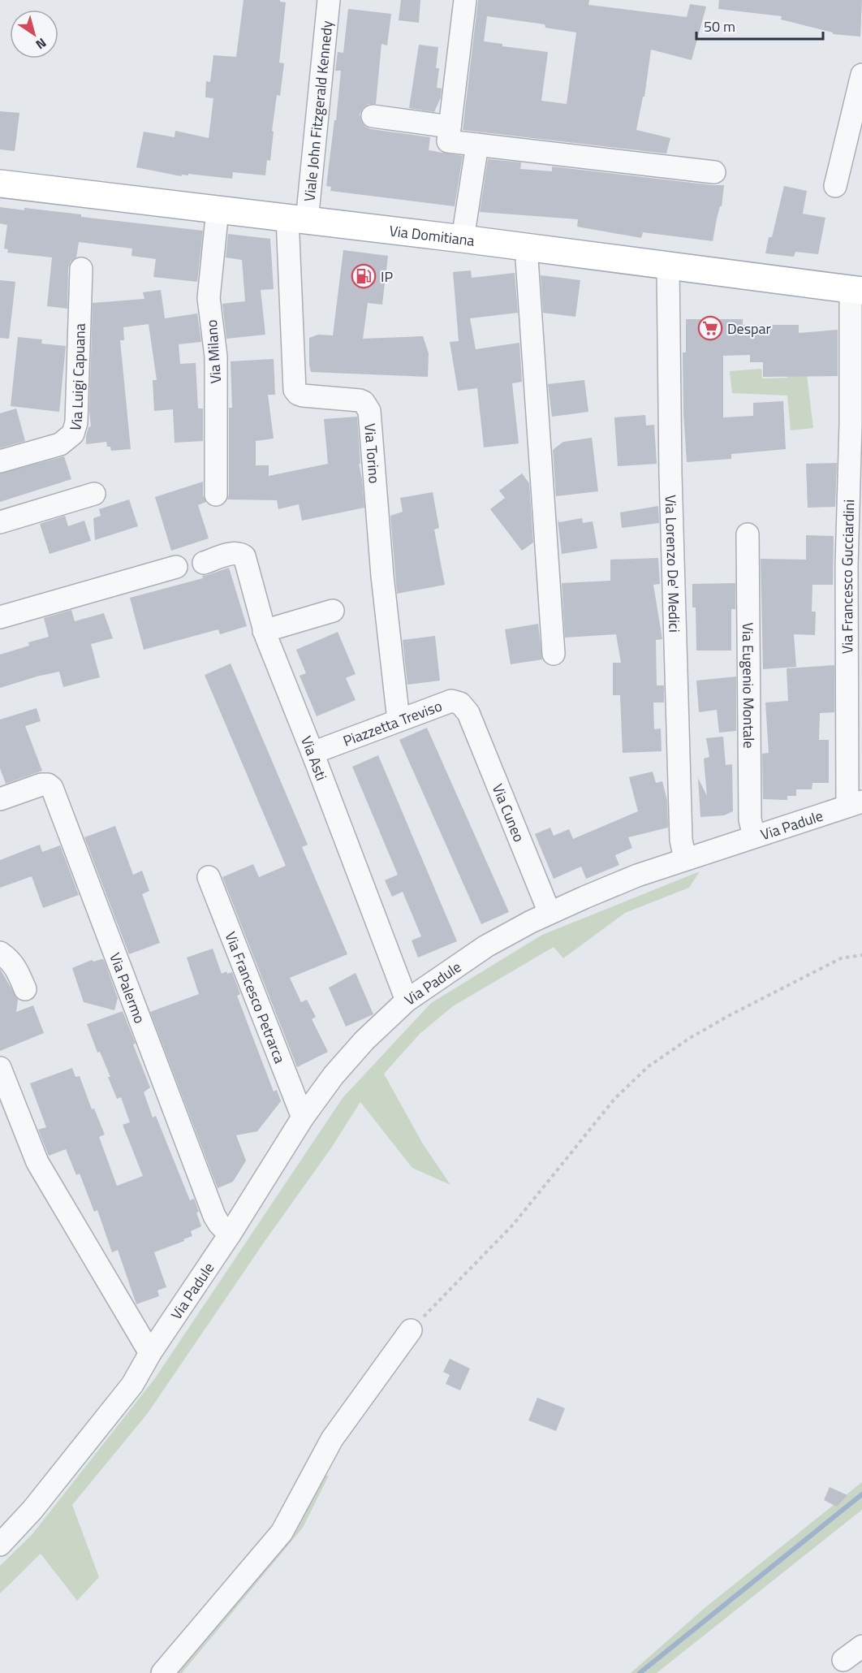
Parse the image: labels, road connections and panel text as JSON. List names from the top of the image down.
{
  "streets": {
    "main road": ["Via Domitiana"],
    "street": [
      "Viale John Fitzgerald Kennedy",
      "Via Milano",
      "Via Luigi Capuana",
      "Via Torino",
      "Via Lorenzo De' Medici",
      "Via Francesco Gucciardini",
      "Via Eugenio Montale",
      "Piazzetta Treviso",
      "Via Asti",
      "Via Cuneo",
      "Via Padule",
      "Via Palermo",
      "Via Francesco Petrarca"
    ]
  },
  "crossings": [
    ["Viale John Fitzgerald Kennedy", "Via Domitiana"],
    ["Viale John Fitzgerald Kennedy", "Via Torino"],
    ["Via Domitiana", "Via Milano"],
    ["Via Domitiana", "Via Torino"],
    ["Via Domitiana", "Via Lorenzo De' Medici"],
    ["Via Domitiana", "Via Francesco Gucciardini"],
    ["Via Torino", "Piazzetta Treviso"],
    ["Via Lorenzo De' Medici", "Via Padule"],
    ["Via Francesco Gucciardini", "Via Padule"],
    ["Via Eugenio Montale", "Via Padule"],
    ["Piazzetta Treviso", "Via Asti"],
    ["Piazzetta Treviso", "Via Cuneo"],
    ["Via Asti", "Via Padule"],
    ["Via Cuneo", "Via Padule"],
    ["Via Padule", "Via Palermo"],
    ["Via Padule", "Via Francesco Petrarca"]
  ],
  "places": {
    "fuel station": ["IP"],
    "supermarket": ["Despar"]
  },
  "scale_bar": "50 m",
  "north": "bottom right"
}
